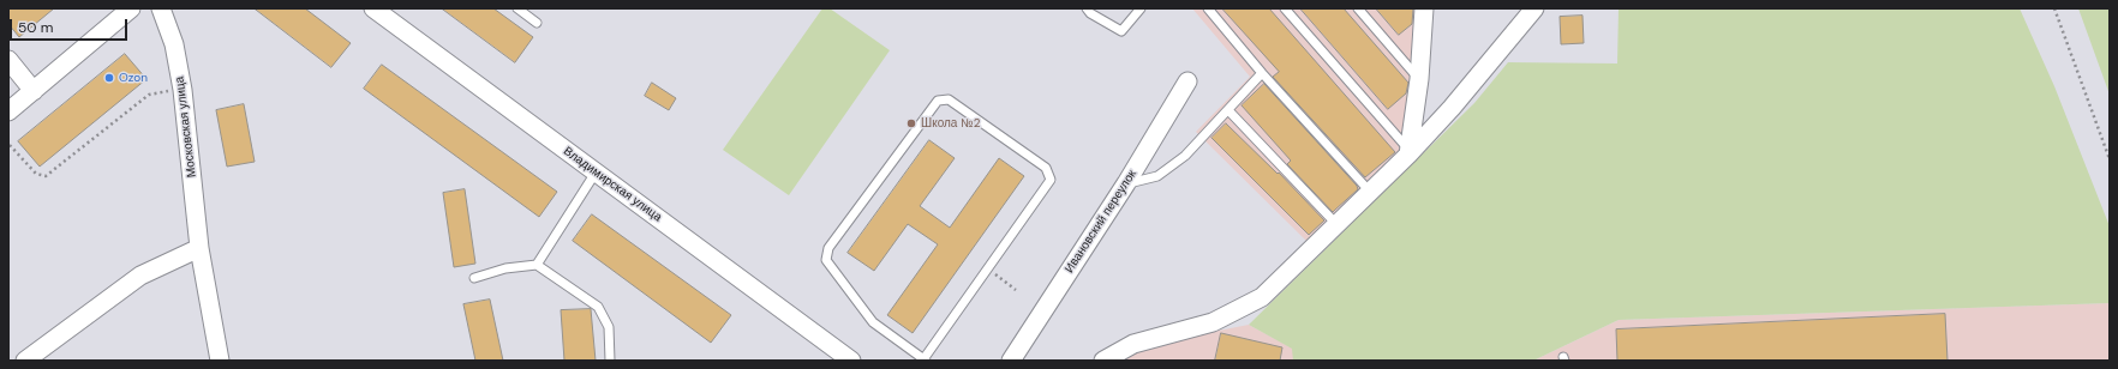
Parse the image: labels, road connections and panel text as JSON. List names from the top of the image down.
{
  "streets": {
    "street": ["Московская улица", "Владимирская улица", "Ивановский переулок"]
  },
  "places": ["Ozon", "Школа №2"],
  "scale_bar": "50 m"
}
